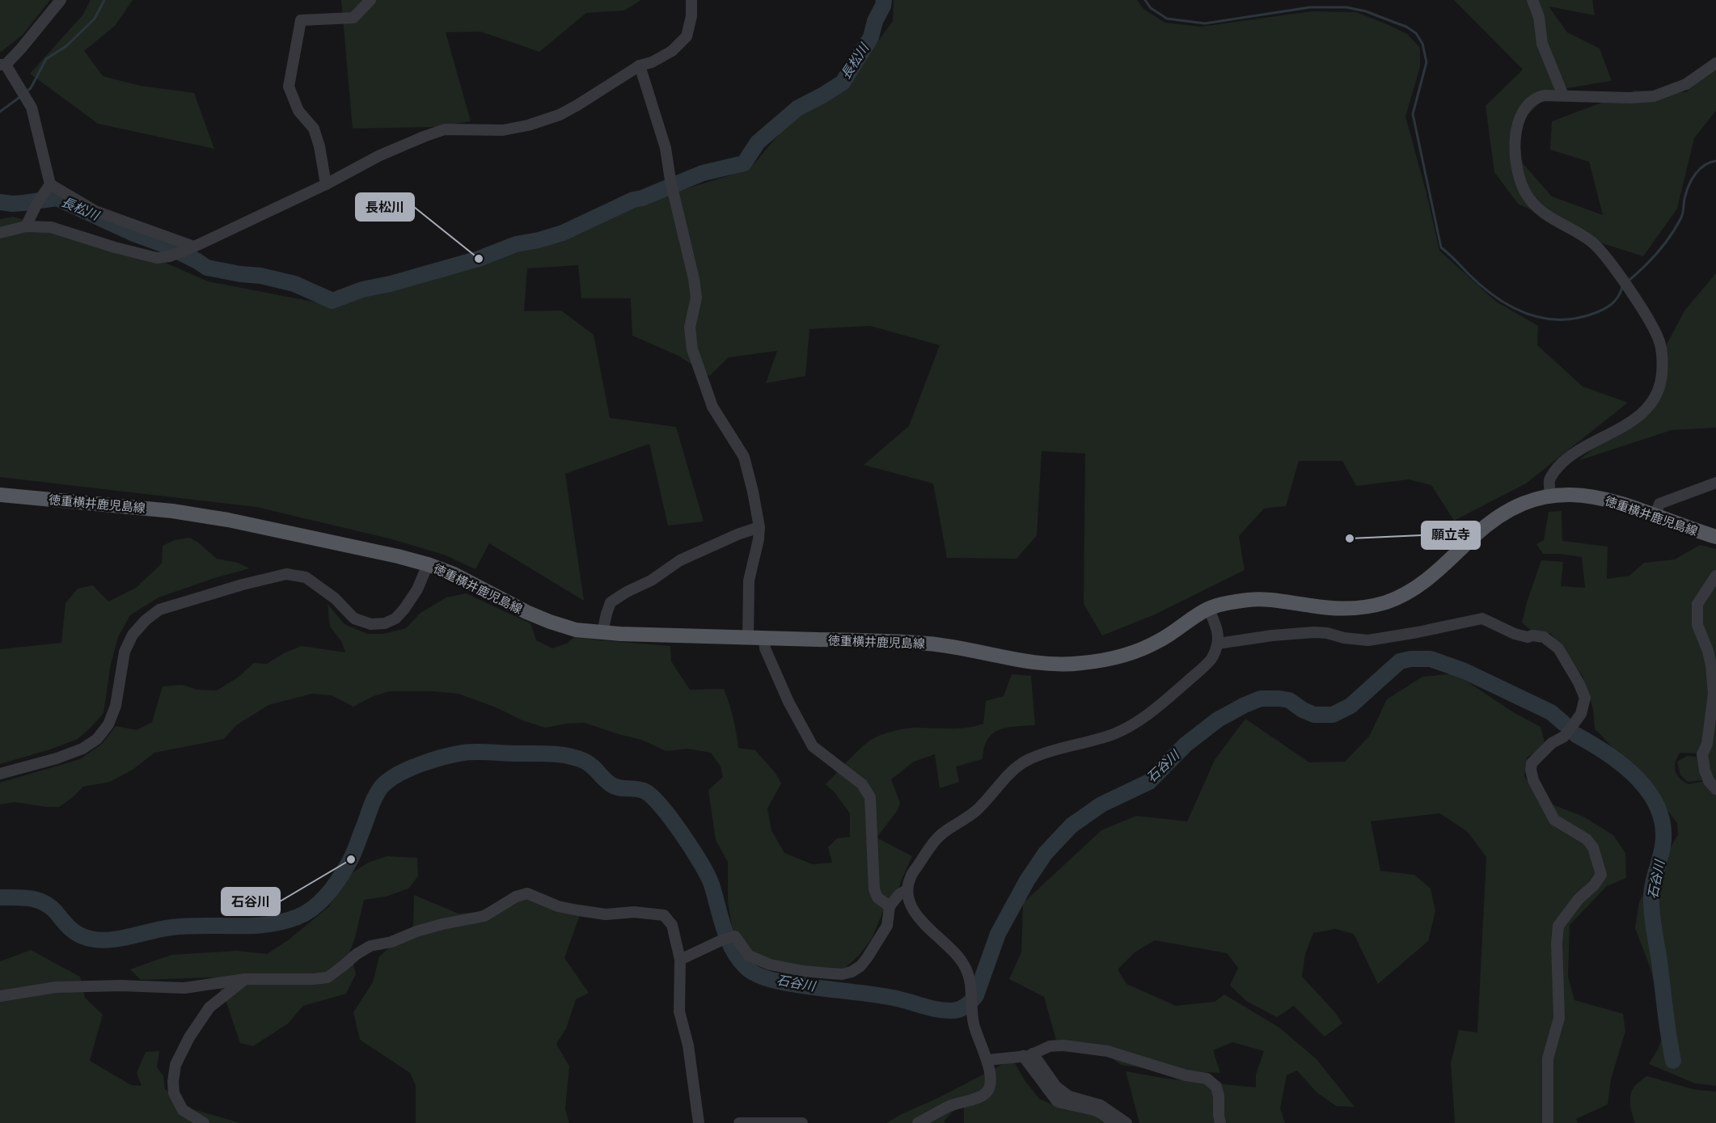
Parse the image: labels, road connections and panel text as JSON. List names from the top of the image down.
{
  "streets": {
    "main road": ["徳重横井鹿児島線"]
  },
  "water": ["長松川", "石谷川"],
  "places": ["長松川", "願立寺", "石谷川"]
}
